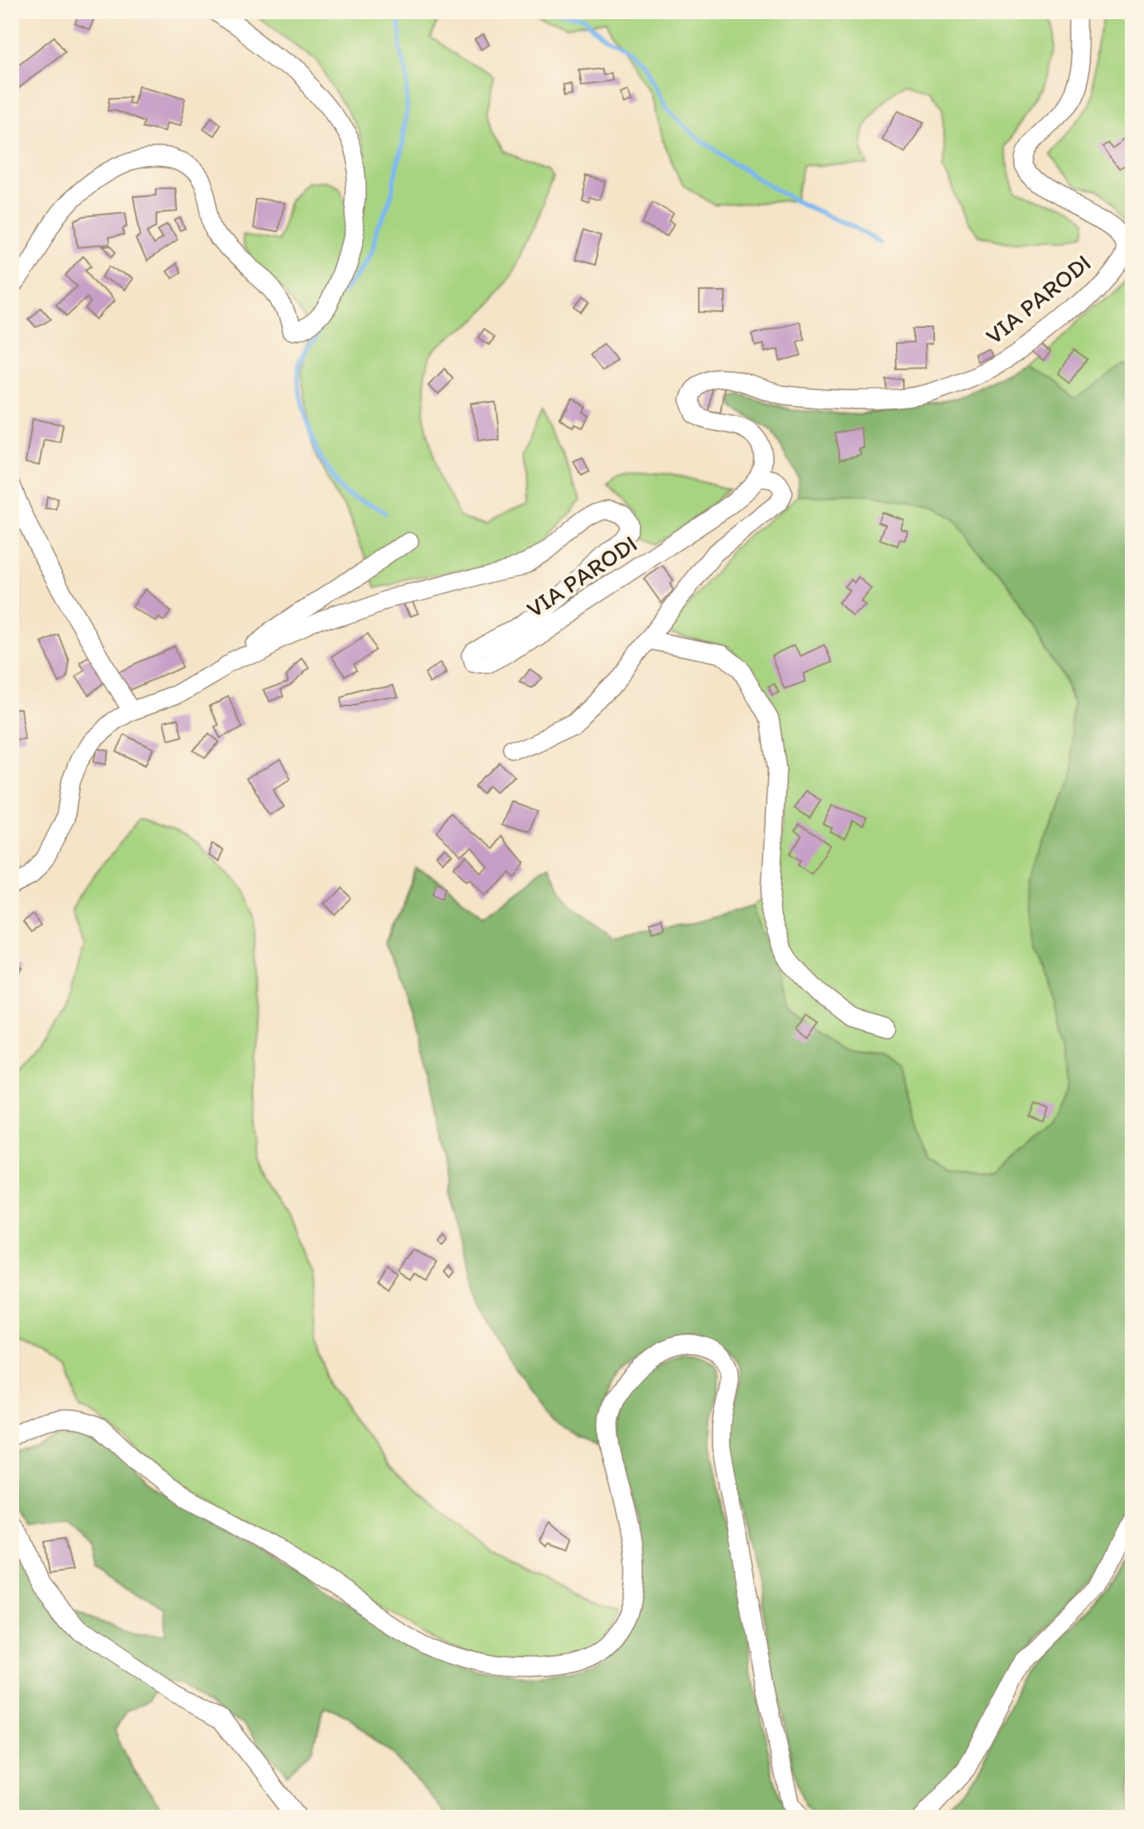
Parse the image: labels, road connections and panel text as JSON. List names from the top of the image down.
{
  "streets": {
    "street": ["VIA PARODI"]
  }
}
